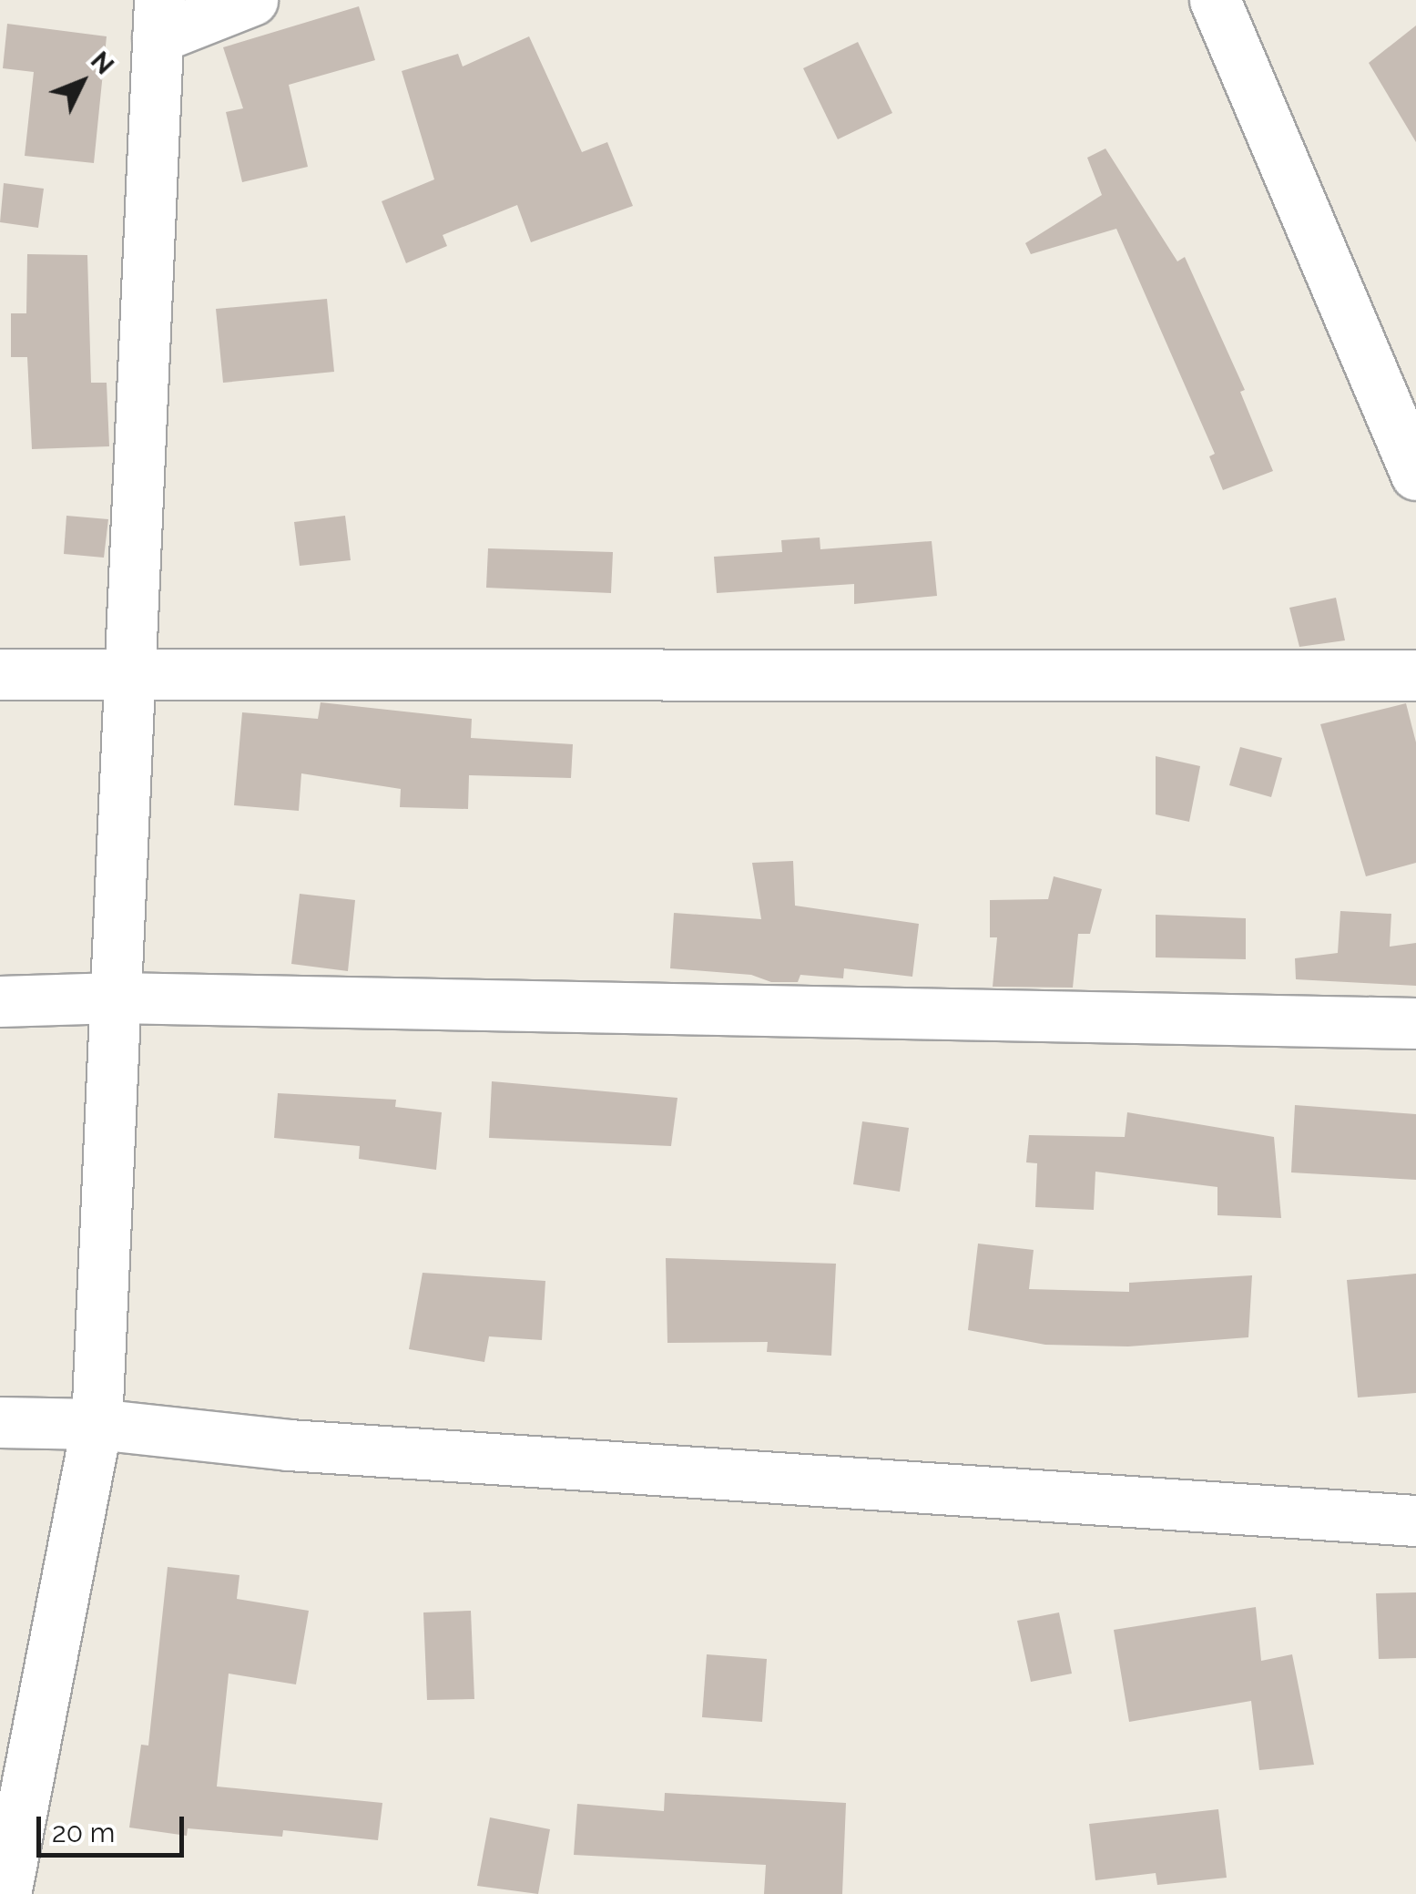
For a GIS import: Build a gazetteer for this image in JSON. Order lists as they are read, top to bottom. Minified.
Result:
{"scale_bar":"20 m","north":"top right"}
